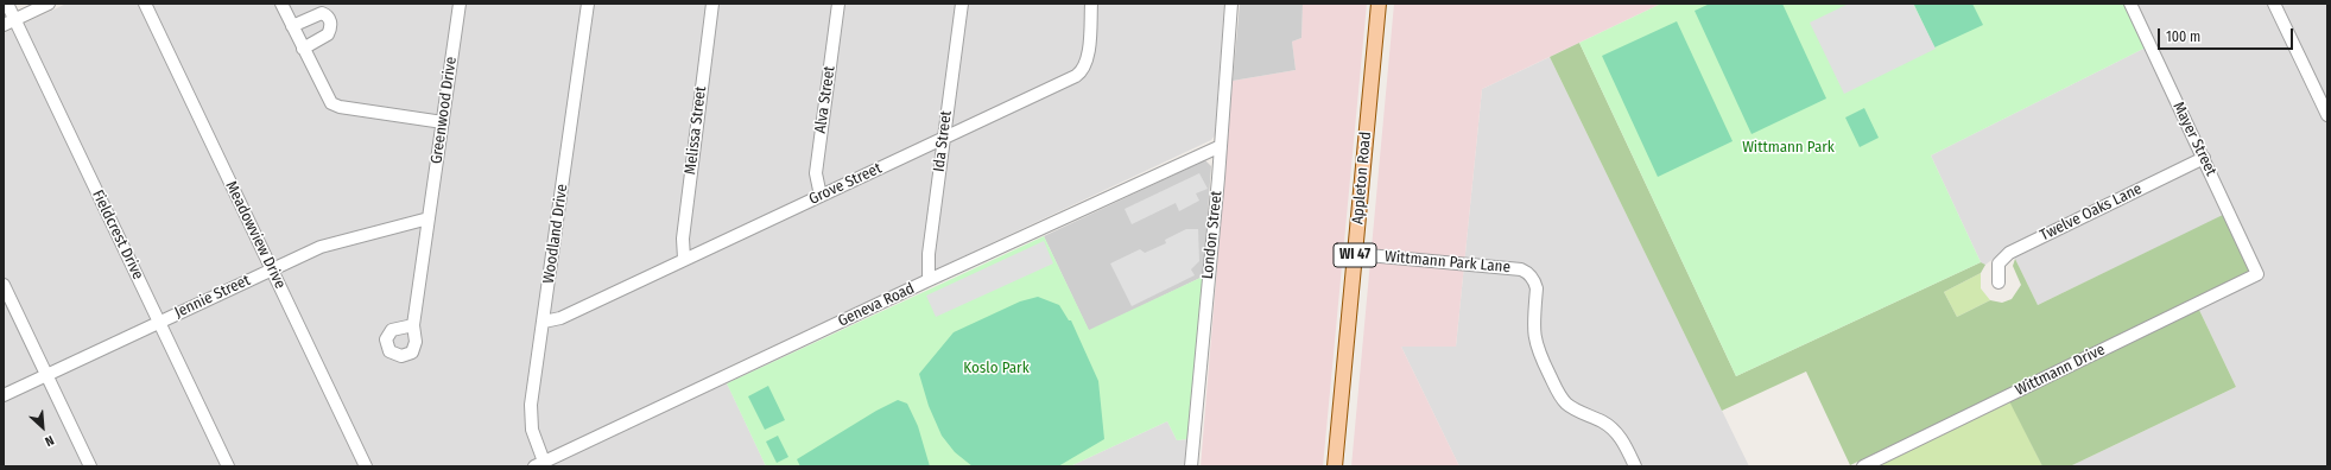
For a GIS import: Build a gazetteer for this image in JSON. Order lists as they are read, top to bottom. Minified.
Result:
{"streets":{"main road":["Appleton Road","WI 47"],"street":["Alva Street","Greenwood Drive","Melissa Street","Mayer Street","Ida Street","Grove Street","Twelve Oaks Lane","Woodland Drive","Fieldcrest Drive","Meadowview Drive","London Street","Wittmann Park Lane","Jennie Street","Geneva Road","Wittmann Drive"]},"crossings":[["Alva Street","Grove Street"],["Greenwood Drive","Jennie Street"],["Melissa Street","Grove Street"],["Mayer Street","Twelve Oaks Lane"],["Mayer Street","Wittmann Drive"],["Ida Street","Grove Street"],["Ida Street","Geneva Road"],["Appleton Road","Wittmann Park Lane"],["Grove Street","Woodland Drive"],["Woodland Drive","Geneva Road"],["Fieldcrest Drive","Jennie Street"],["Meadowview Drive","Jennie Street"],["London Street","Geneva Road"]],"parks":["Wittmann Park","Koslo Park"],"scale_bar":"100 m","north":"bottom right"}
